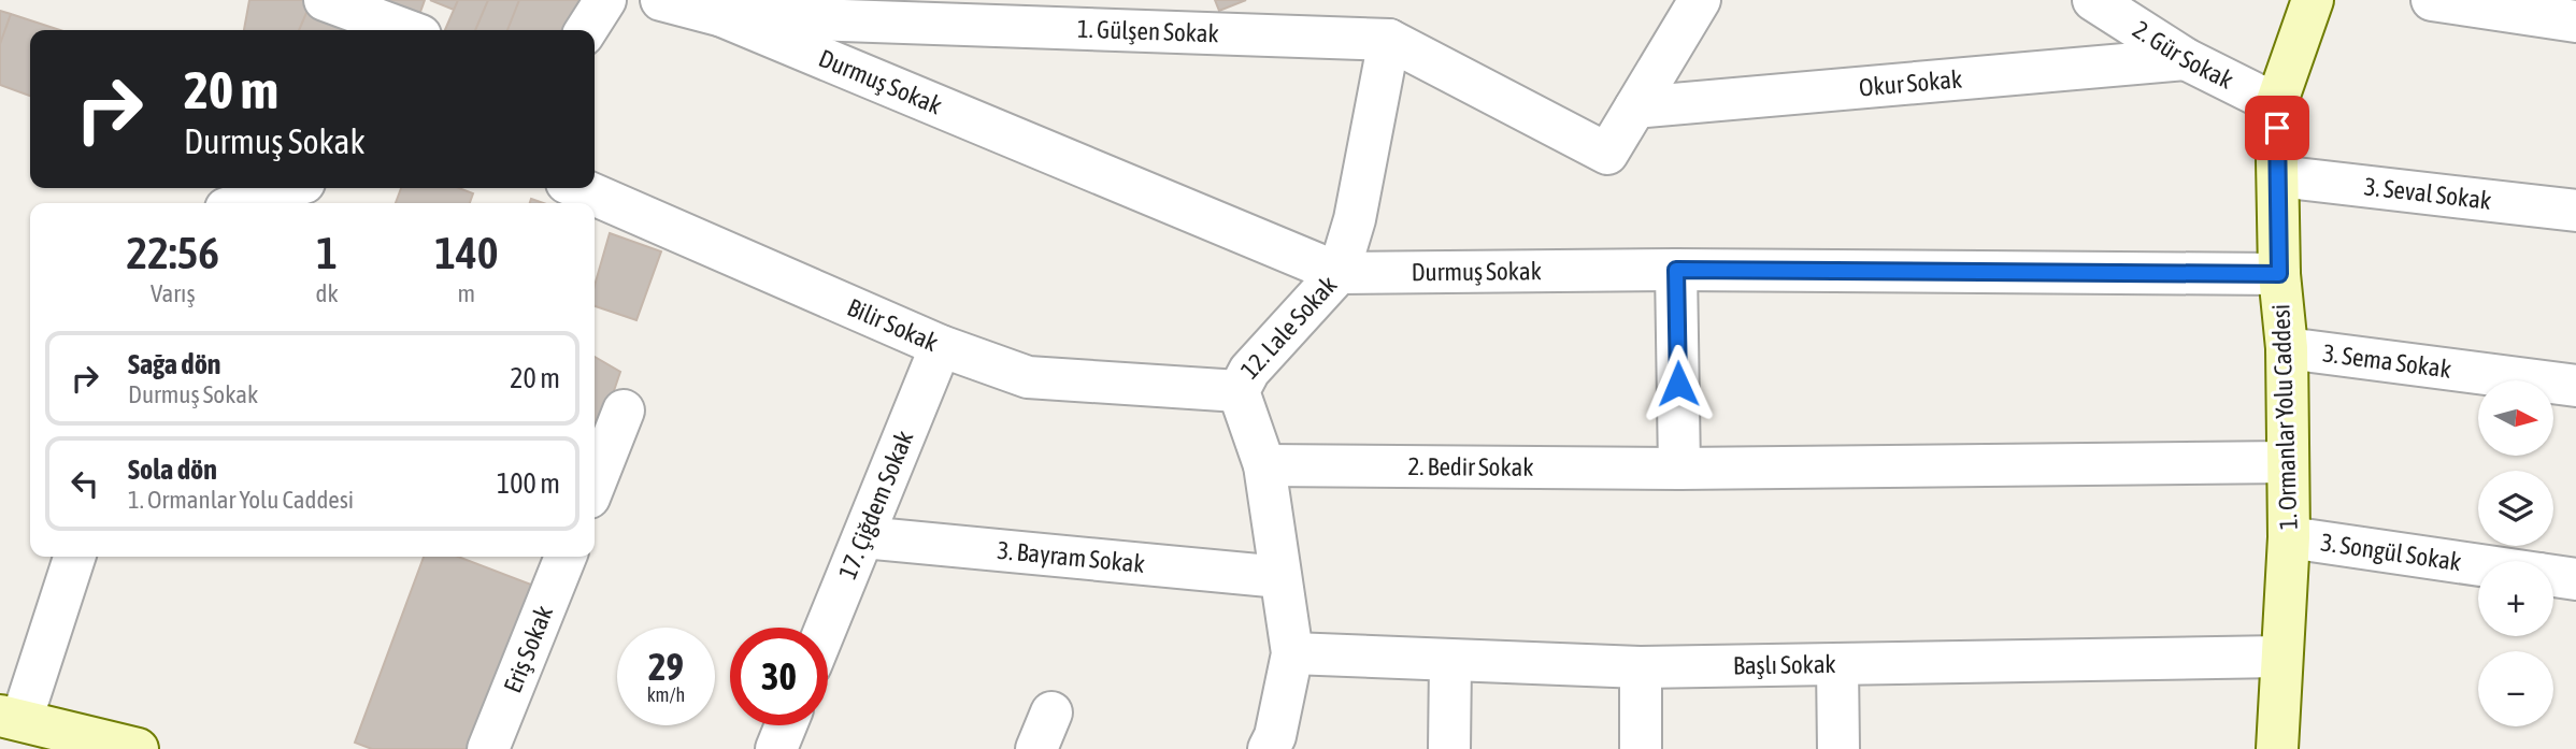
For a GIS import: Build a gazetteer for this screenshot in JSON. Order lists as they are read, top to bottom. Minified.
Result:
{"streets":{"main road":["1. Ormanlar Yolu Caddesi"],"street":["1. Gülşen Sokak","2. Gür Sokak","Durmuş Sokak","Okur Sokak","3. Seval Sokak","Bilir Sokak","12. Lale Sokak","3. Sema Sokak","2. Bedir Sokak","17. Çiğdem Sokak","3. Songül Sokak","3. Bayram Sokak","Eriş Sokak","Başlı Sokak"]},"crossings":[["1. Gülşen Sokak","Durmuş Sokak"],["1. Gülşen Sokak","Okur Sokak"],["1. Gülşen Sokak","12. Lale Sokak"],["2. Gür Sokak","Okur Sokak"],["2. Gür Sokak","1. Ormanlar Yolu Caddesi"],["Durmuş Sokak","12. Lale Sokak"],["Durmuş Sokak","1. Ormanlar Yolu Caddesi"],["3. Seval Sokak","1. Ormanlar Yolu Caddesi"],["Bilir Sokak","12. Lale Sokak"],["Bilir Sokak","17. Çiğdem Sokak"],["12. Lale Sokak","2. Bedir Sokak"],["12. Lale Sokak","3. Bayram Sokak"],["12. Lale Sokak","Başlı Sokak"],["3. Sema Sokak","1. Ormanlar Yolu Caddesi"],["1. Ormanlar Yolu Caddesi","2. Bedir Sokak"],["1. Ormanlar Yolu Caddesi","3. Songül Sokak"],["1. Ormanlar Yolu Caddesi","Başlı Sokak"],["17. Çiğdem Sokak","3. Bayram Sokak"]],"north":"right","page":{"turn":["20 m","Durmuş Sokak"],"eta":["22:56","Varış","1","dk","140","m"],"list":[{"name":"Sağa dön","note":"Durmuş Sokak","value":"20 m"},{"name":"Sola dön","note":"1. Ormanlar Yolu Caddesi","value":"100 m"}],"map_buttons":["+","−"],"speed":"29 km/h","limit":"30"}}
